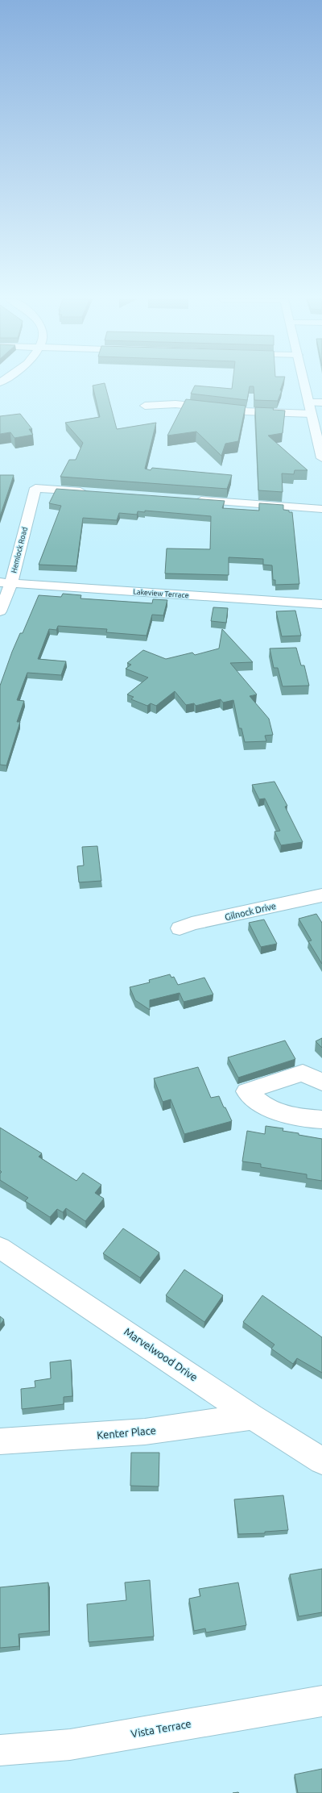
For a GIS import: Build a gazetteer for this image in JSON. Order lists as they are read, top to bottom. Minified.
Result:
{"streets":{"street":["Hemlock Road","Lakeview Terrace","Gilnock Drive","Marvelwood Drive","Kenter Place","Vista Terrace"]},"crossings":[["Hemlock Road","Lakeview Terrace"],["Marvelwood Drive","Kenter Place"]]}
